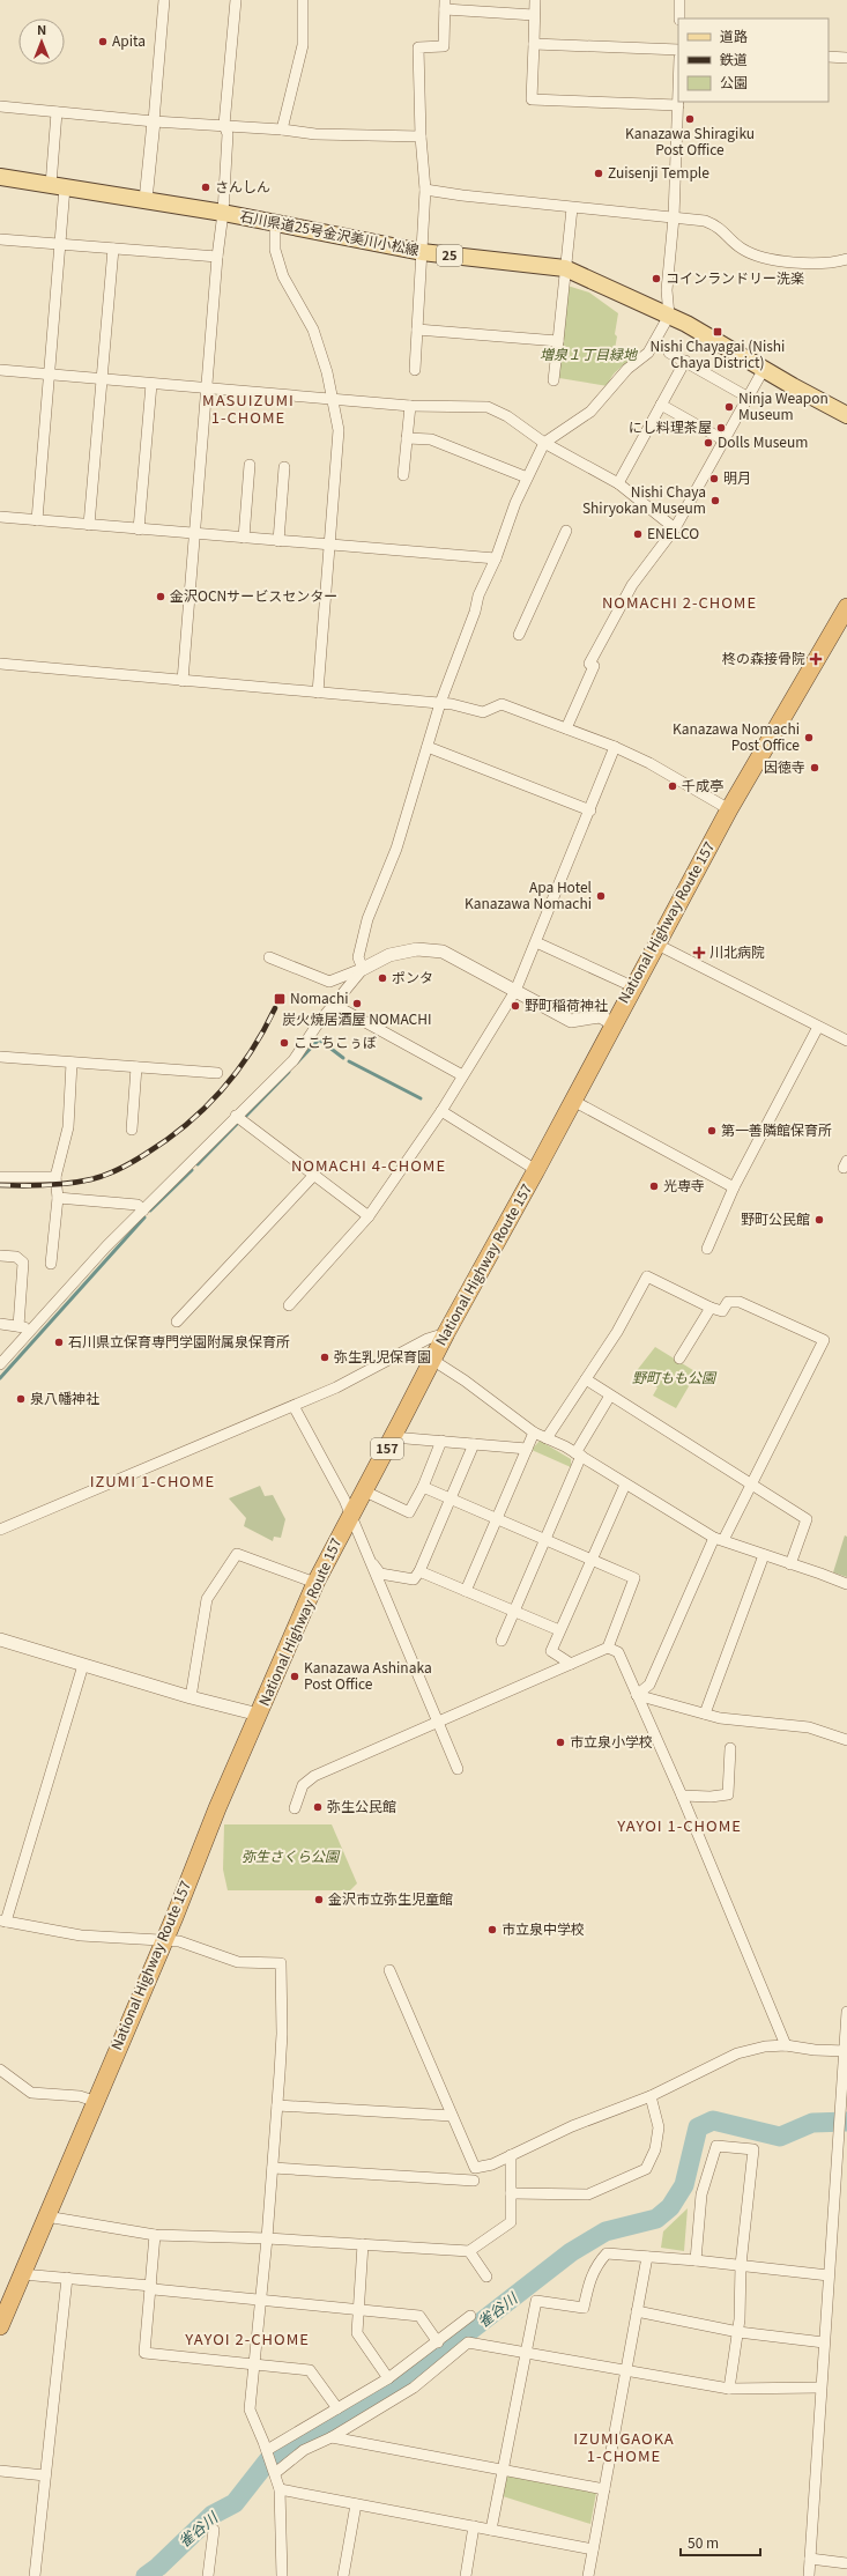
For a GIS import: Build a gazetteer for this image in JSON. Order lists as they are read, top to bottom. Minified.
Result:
{"streets":{"highway":["National Highway Route 157","157"],"main road":["石川県道25号金沢美川小松線","25"]},"districts":["MASUIZUMI 1-CHOME","NOMACHI 2-CHOME","NOMACHI 4-CHOME","IZUMI 1-CHOME","YAYOI 1-CHOME","YAYOI 2-CHOME","IZUMIGAOKA 1-CHOME"],"water":["雀谷川"],"parks":["増泉１丁目緑地","野町もも公園","弥生さくら公園"],"places":{"other":["Apita","Kanazawa Shiragiku Post Office","Zuisenji Temple","さんしん","コインランドリー洗楽","Ninja Weapon Museum","にし料理茶屋","Dolls Museum","明月","Nishi Chaya Shiryokan Museum","ENELCO","金沢OCNサービスセンター","Kanazawa Nomachi Post Office","因徳寺","千成亭","Apa Hotel Kanazawa Nomachi","ポンタ","炭火焼居酒屋 NOMACHI","野町稲荷神社","ここちこぅぼ","第一善隣館保育所","光専寺","野町公民館","石川県立保育専門学園附属泉保育所","弥生乳児保育園","泉八幡神社","Kanazawa Ashinaka Post Office","市立泉小学校","弥生公民館","金沢市立弥生児童館","市立泉中学校"],"transit":["Nishi Chayagai (Nishi Chaya District)","Nomachi"],"health":["柊の森接骨院","川北病院"]},"legend":["道路","鉄道","公園"],"scale_bar":"50 m","north":"top"}
